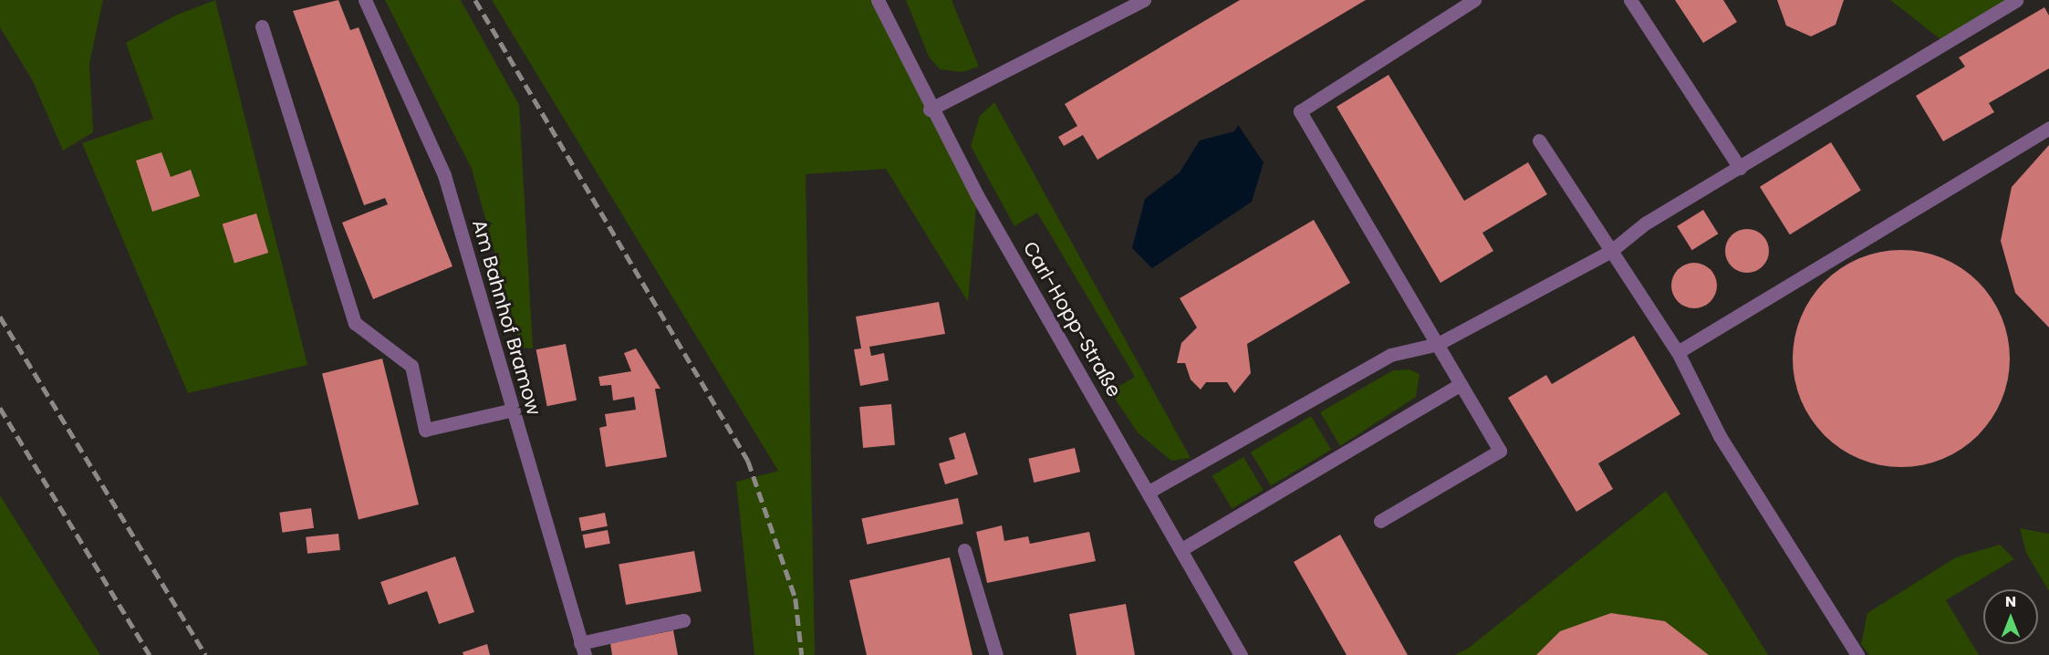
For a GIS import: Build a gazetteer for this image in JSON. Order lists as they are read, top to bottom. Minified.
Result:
{"streets":{"street":["Am Bahnhof Bramow","Carl-Hopp-Straße"]},"north":"top"}
